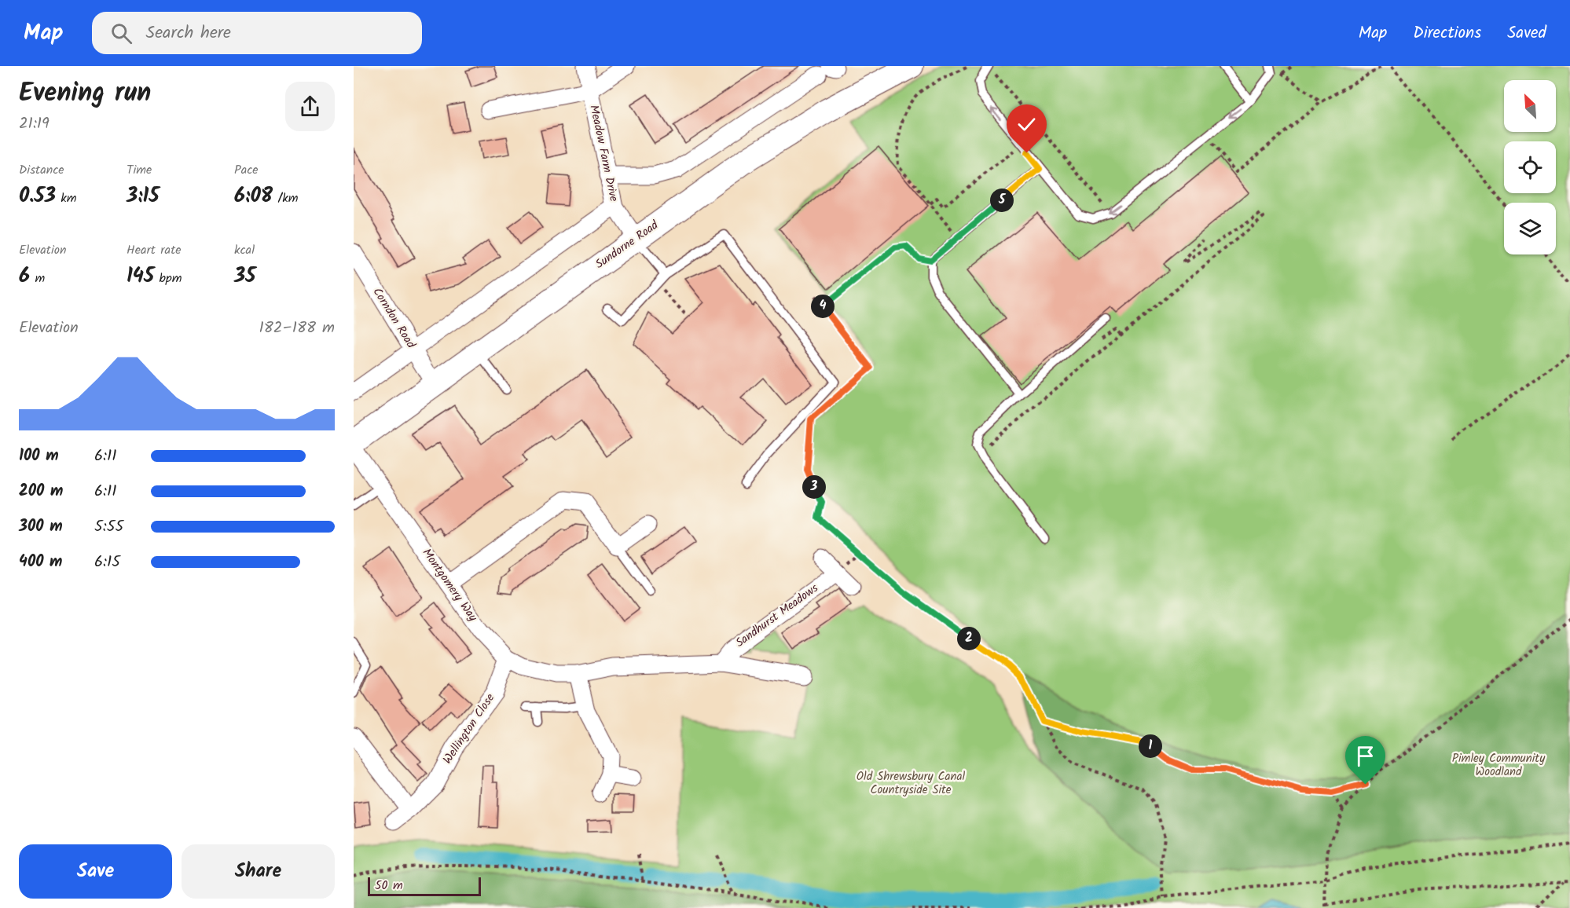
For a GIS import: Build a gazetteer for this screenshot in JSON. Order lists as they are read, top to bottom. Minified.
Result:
{"streets":{"main road":["Sundorne Road"],"street":["Meadow Farm Drive","Corndon Road","Montgomery Way","Sandhurst Meadows","Wellington Close"]},"crossings":[["Meadow Farm Drive","Sundorne Road"],["Sundorne Road","Corndon Road"],["Montgomery Way","Sandhurst Meadows"],["Montgomery Way","Wellington Close"]],"parks":["Pimley Community Woodland","Old Shrewsbury Canal Countryside Site"],"scale_bar":"50 m","north":"top left","page":{"header":"Map","search":"Search here","nav":["Map","Directions","Saved"],"heading":["Evening run","21:19"],"stats":[["Distance","0.53 km"],["Time","3:15"],["Pace","6:08 /km"],["Elevation","6 m"],["Heart rate","145 bpm"],["kcal","35"]],"pins":["5","4","3","2","1"],"chart":["Elevation","182–188 m"],"list":[{"name":"100 m","note":"6:11"},{"name":"200 m","note":"6:11"},{"name":"300 m","note":"5:55"},{"name":"400 m","note":"6:15"}],"buttons":["Save","Share"],"scale":"50 m"}}
